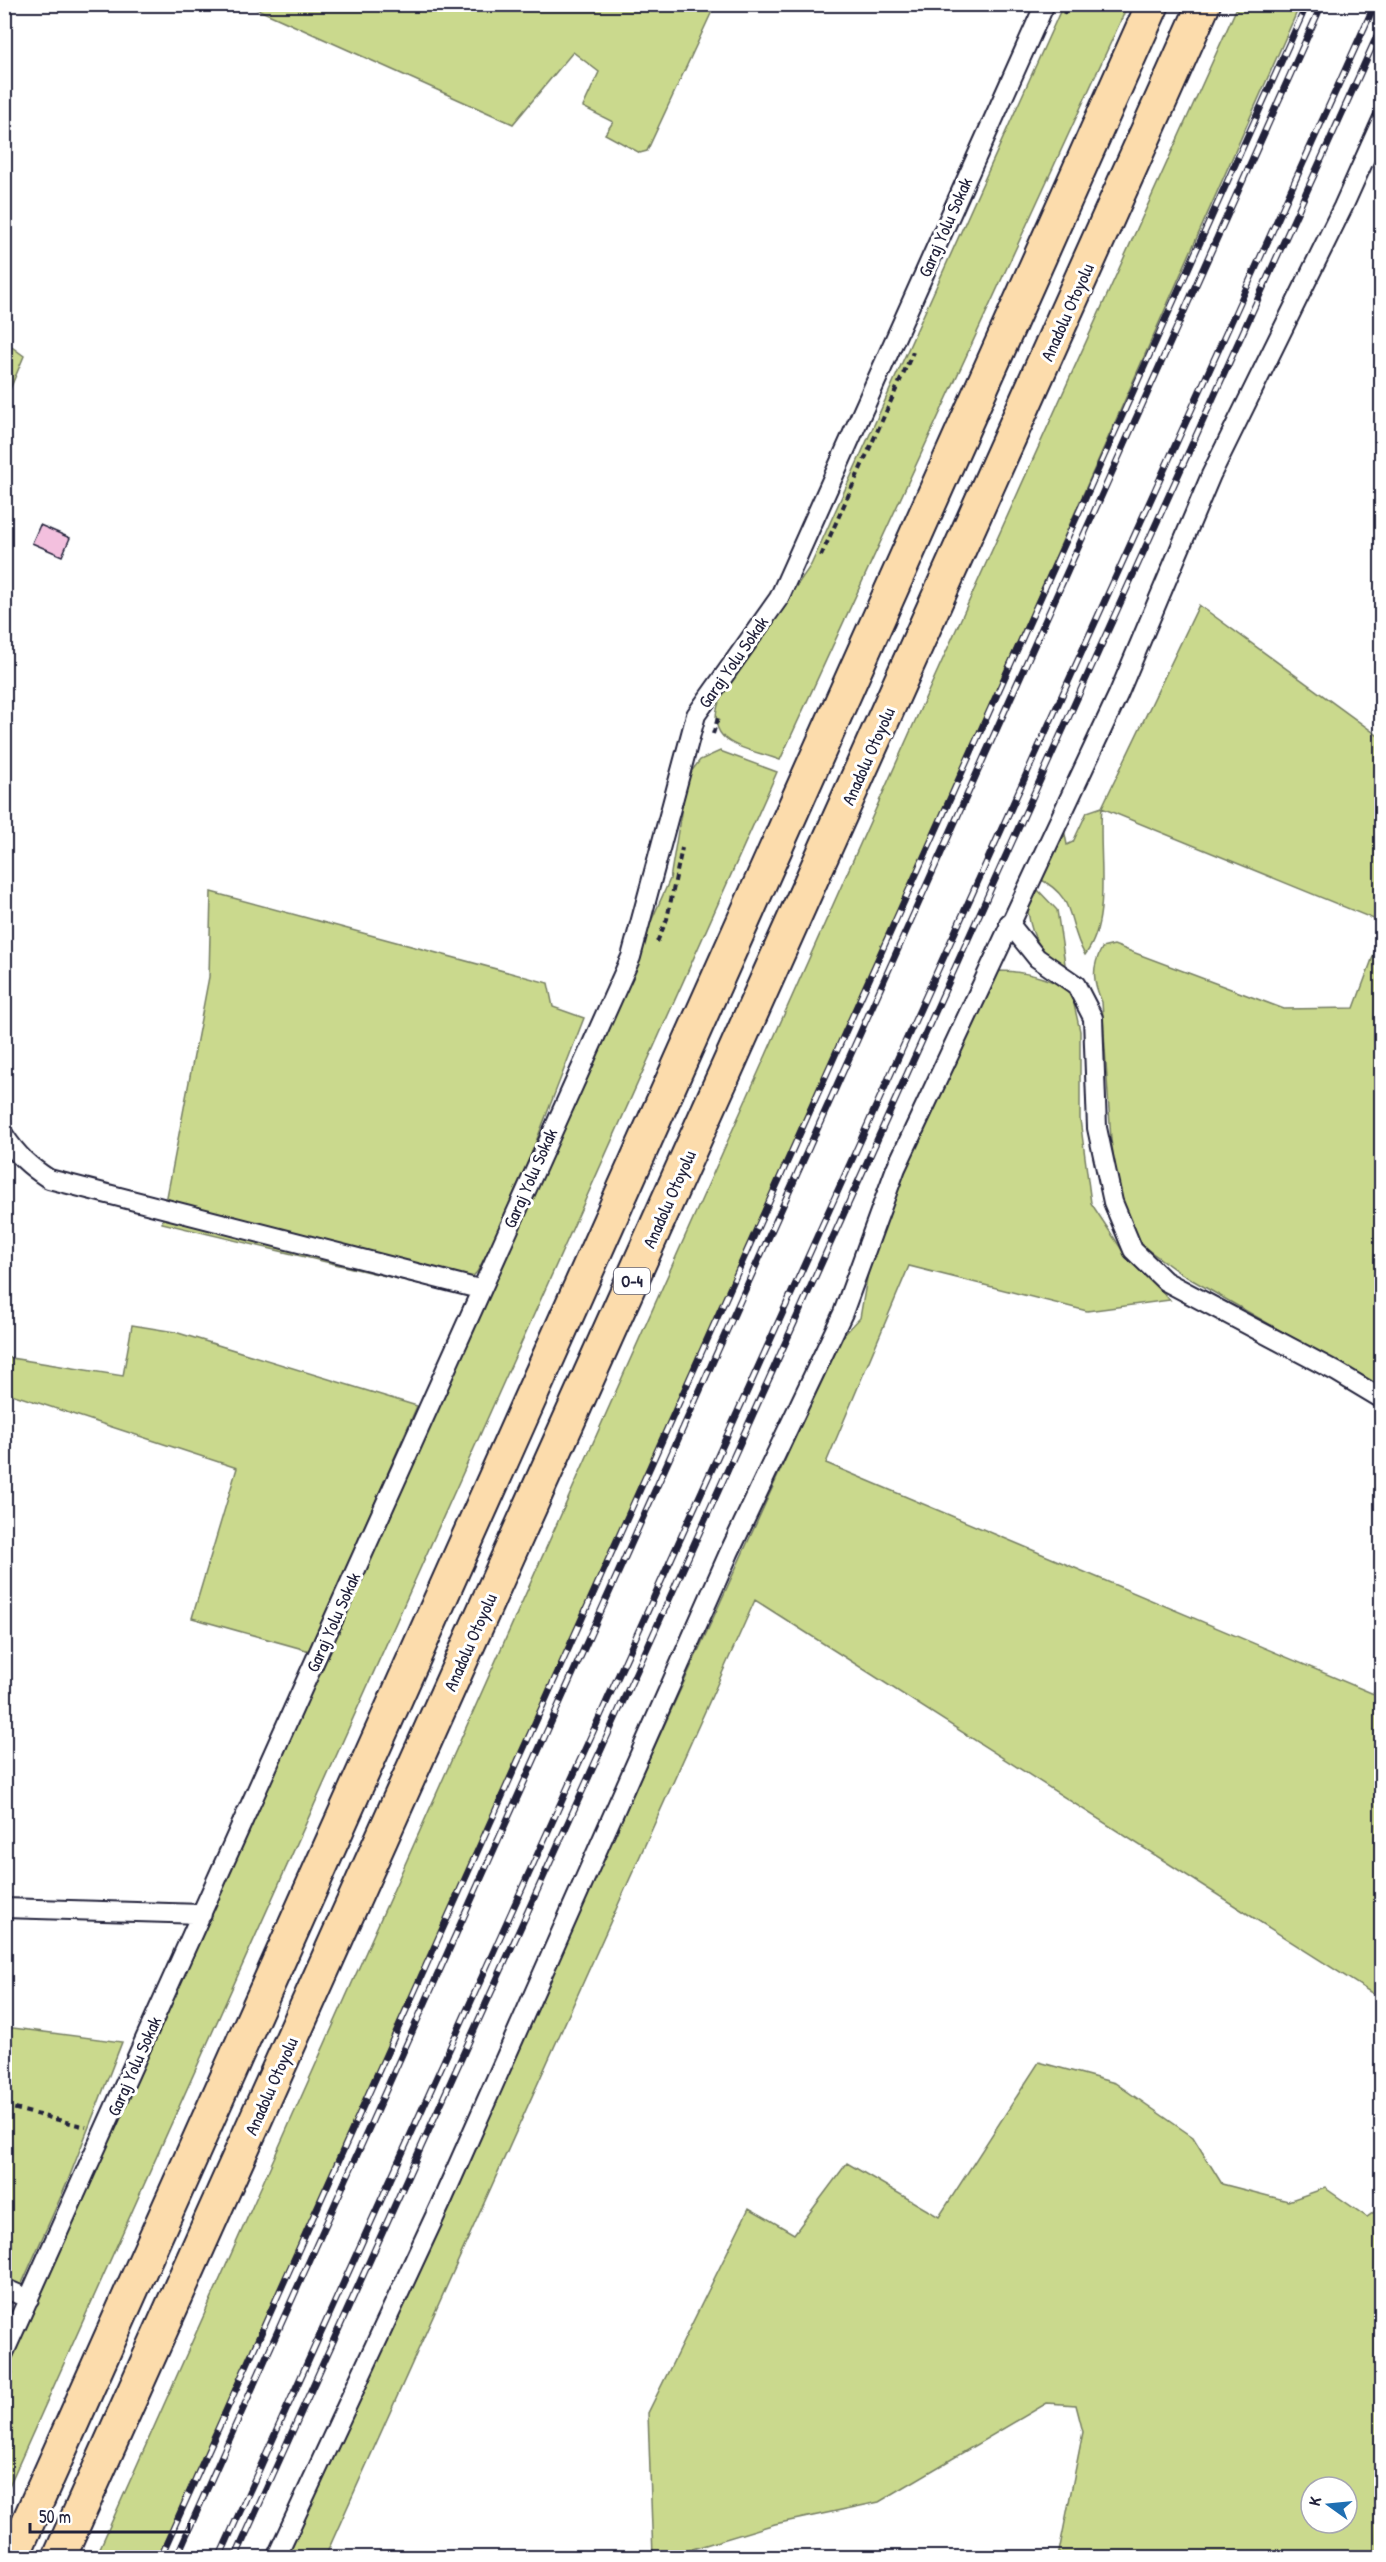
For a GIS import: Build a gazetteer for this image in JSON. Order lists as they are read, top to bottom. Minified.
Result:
{"streets":{"highway":["Anadolu Otoyolu","O-4"],"street":["Garaj Yolu Sokak"]},"scale_bar":"50 m","north":"left"}
